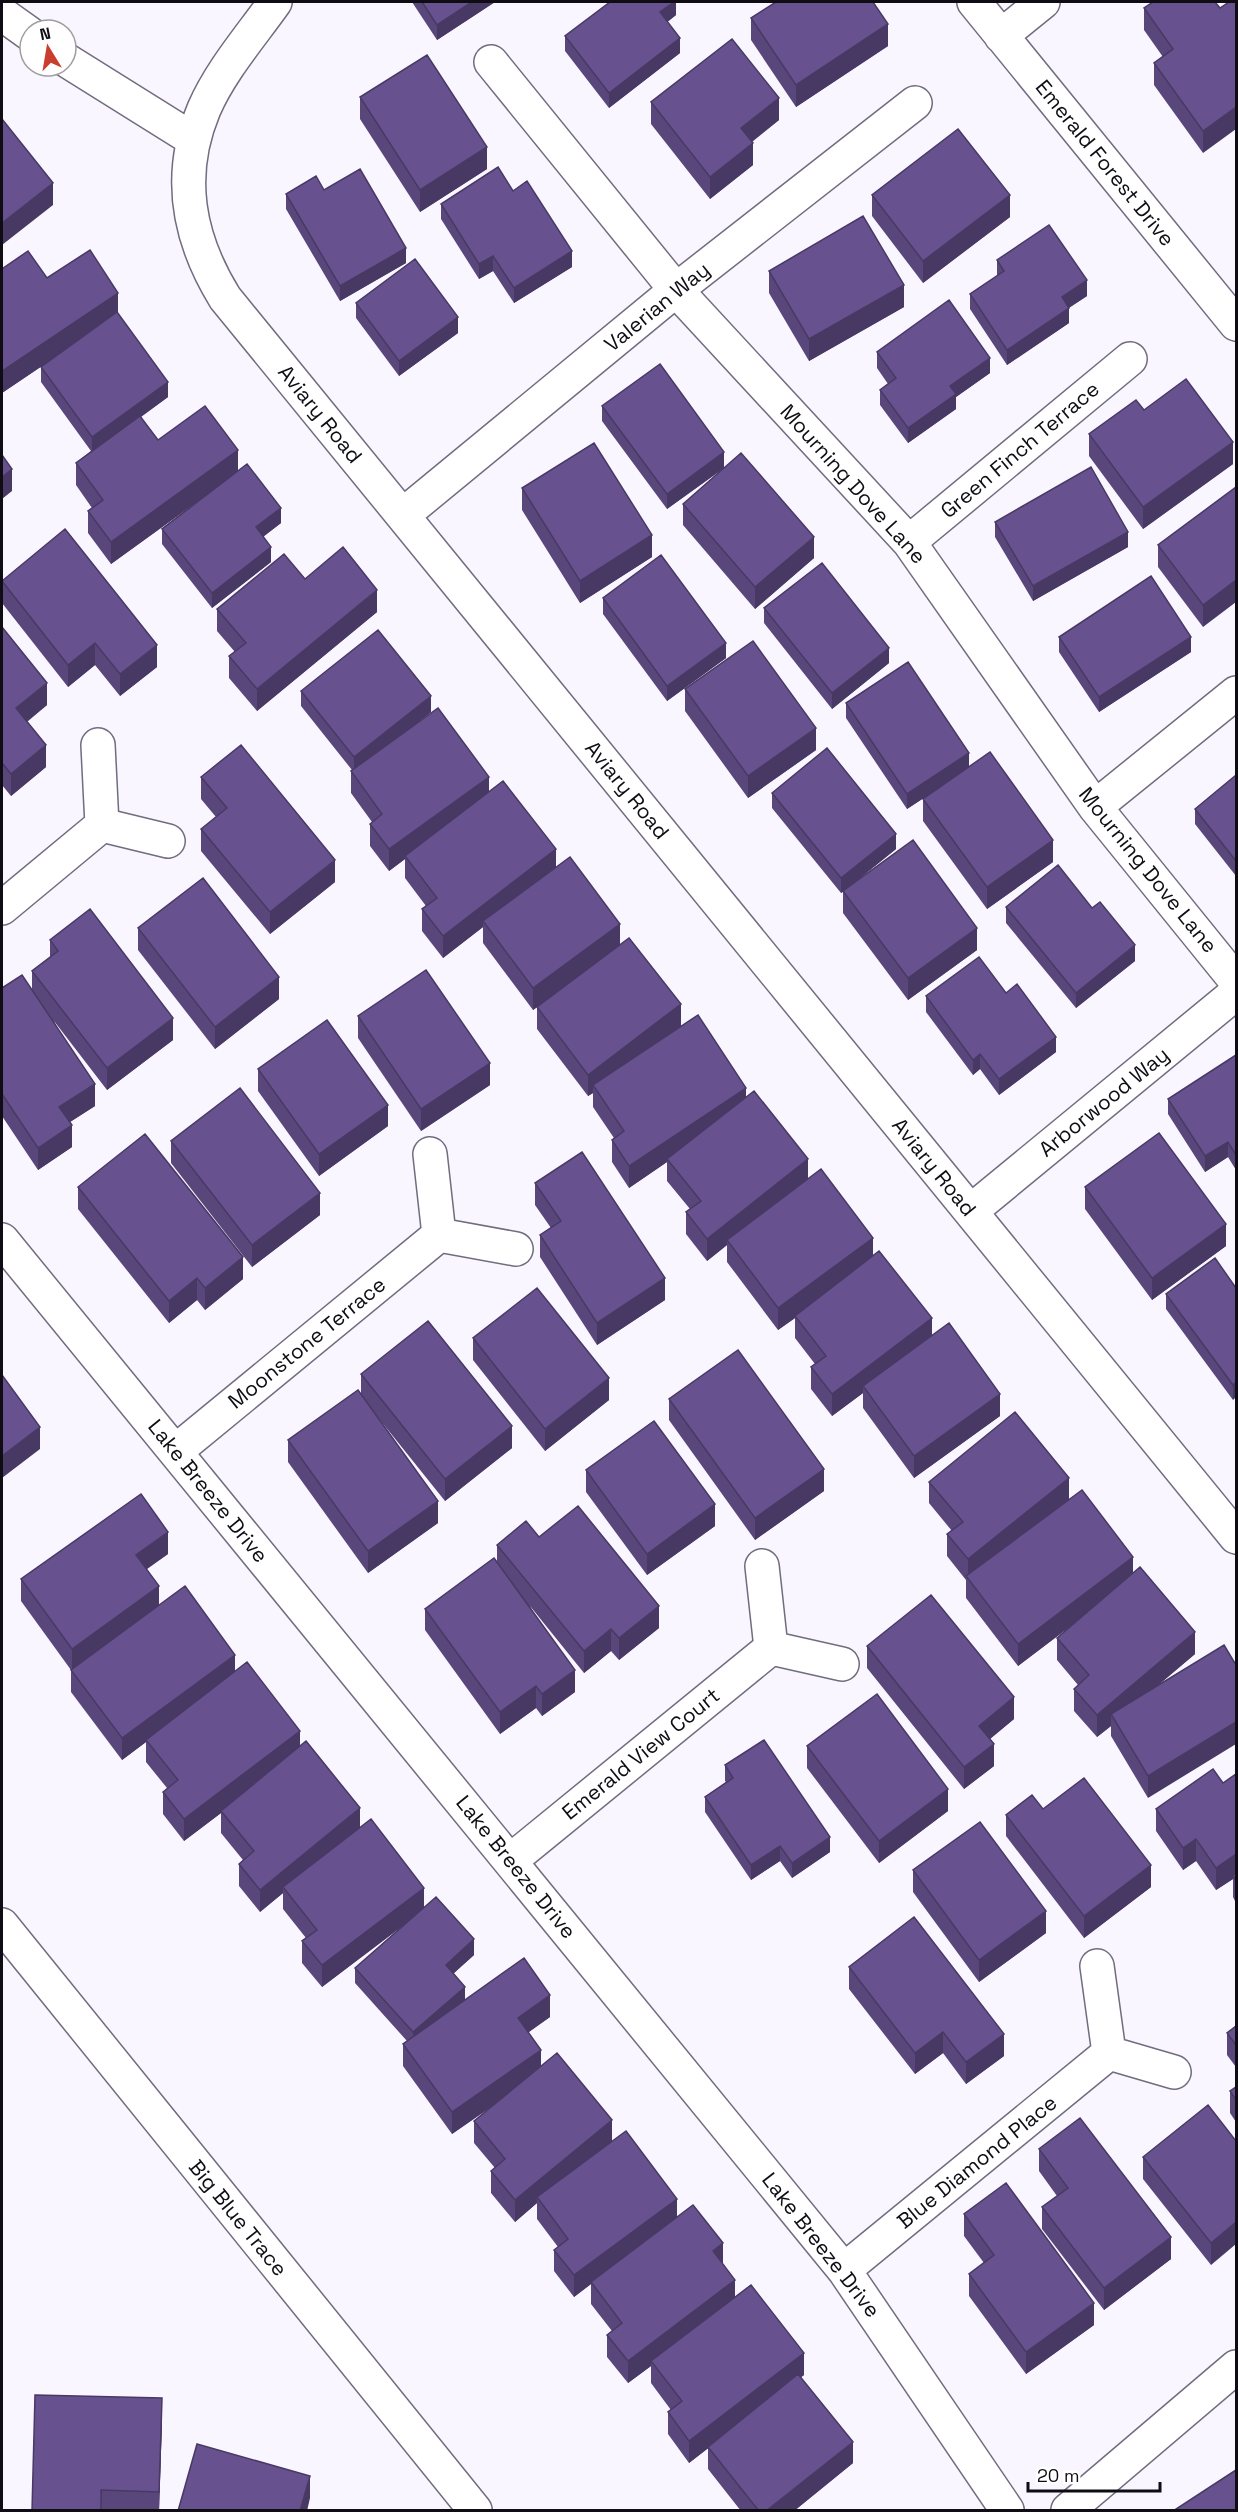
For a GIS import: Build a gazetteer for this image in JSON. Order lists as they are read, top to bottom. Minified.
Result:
{"streets":{"street":["Emerald Forest Drive","Valerian Way","Aviary Road","Green Finch Terrace","Mourning Dove Lane","Arborwood Way","Moonstone Terrace","Lake Breeze Drive","Emerald View Court","Blue Diamond Place","Big Blue Trace"]},"crossings":[["Valerian Way","Aviary Road"],["Valerian Way","Mourning Dove Lane"],["Aviary Road","Arborwood Way"],["Green Finch Terrace","Mourning Dove Lane"],["Moonstone Terrace","Lake Breeze Drive"],["Lake Breeze Drive","Emerald View Court"],["Lake Breeze Drive","Blue Diamond Place"]],"scale_bar":"20 m","north":"top"}
